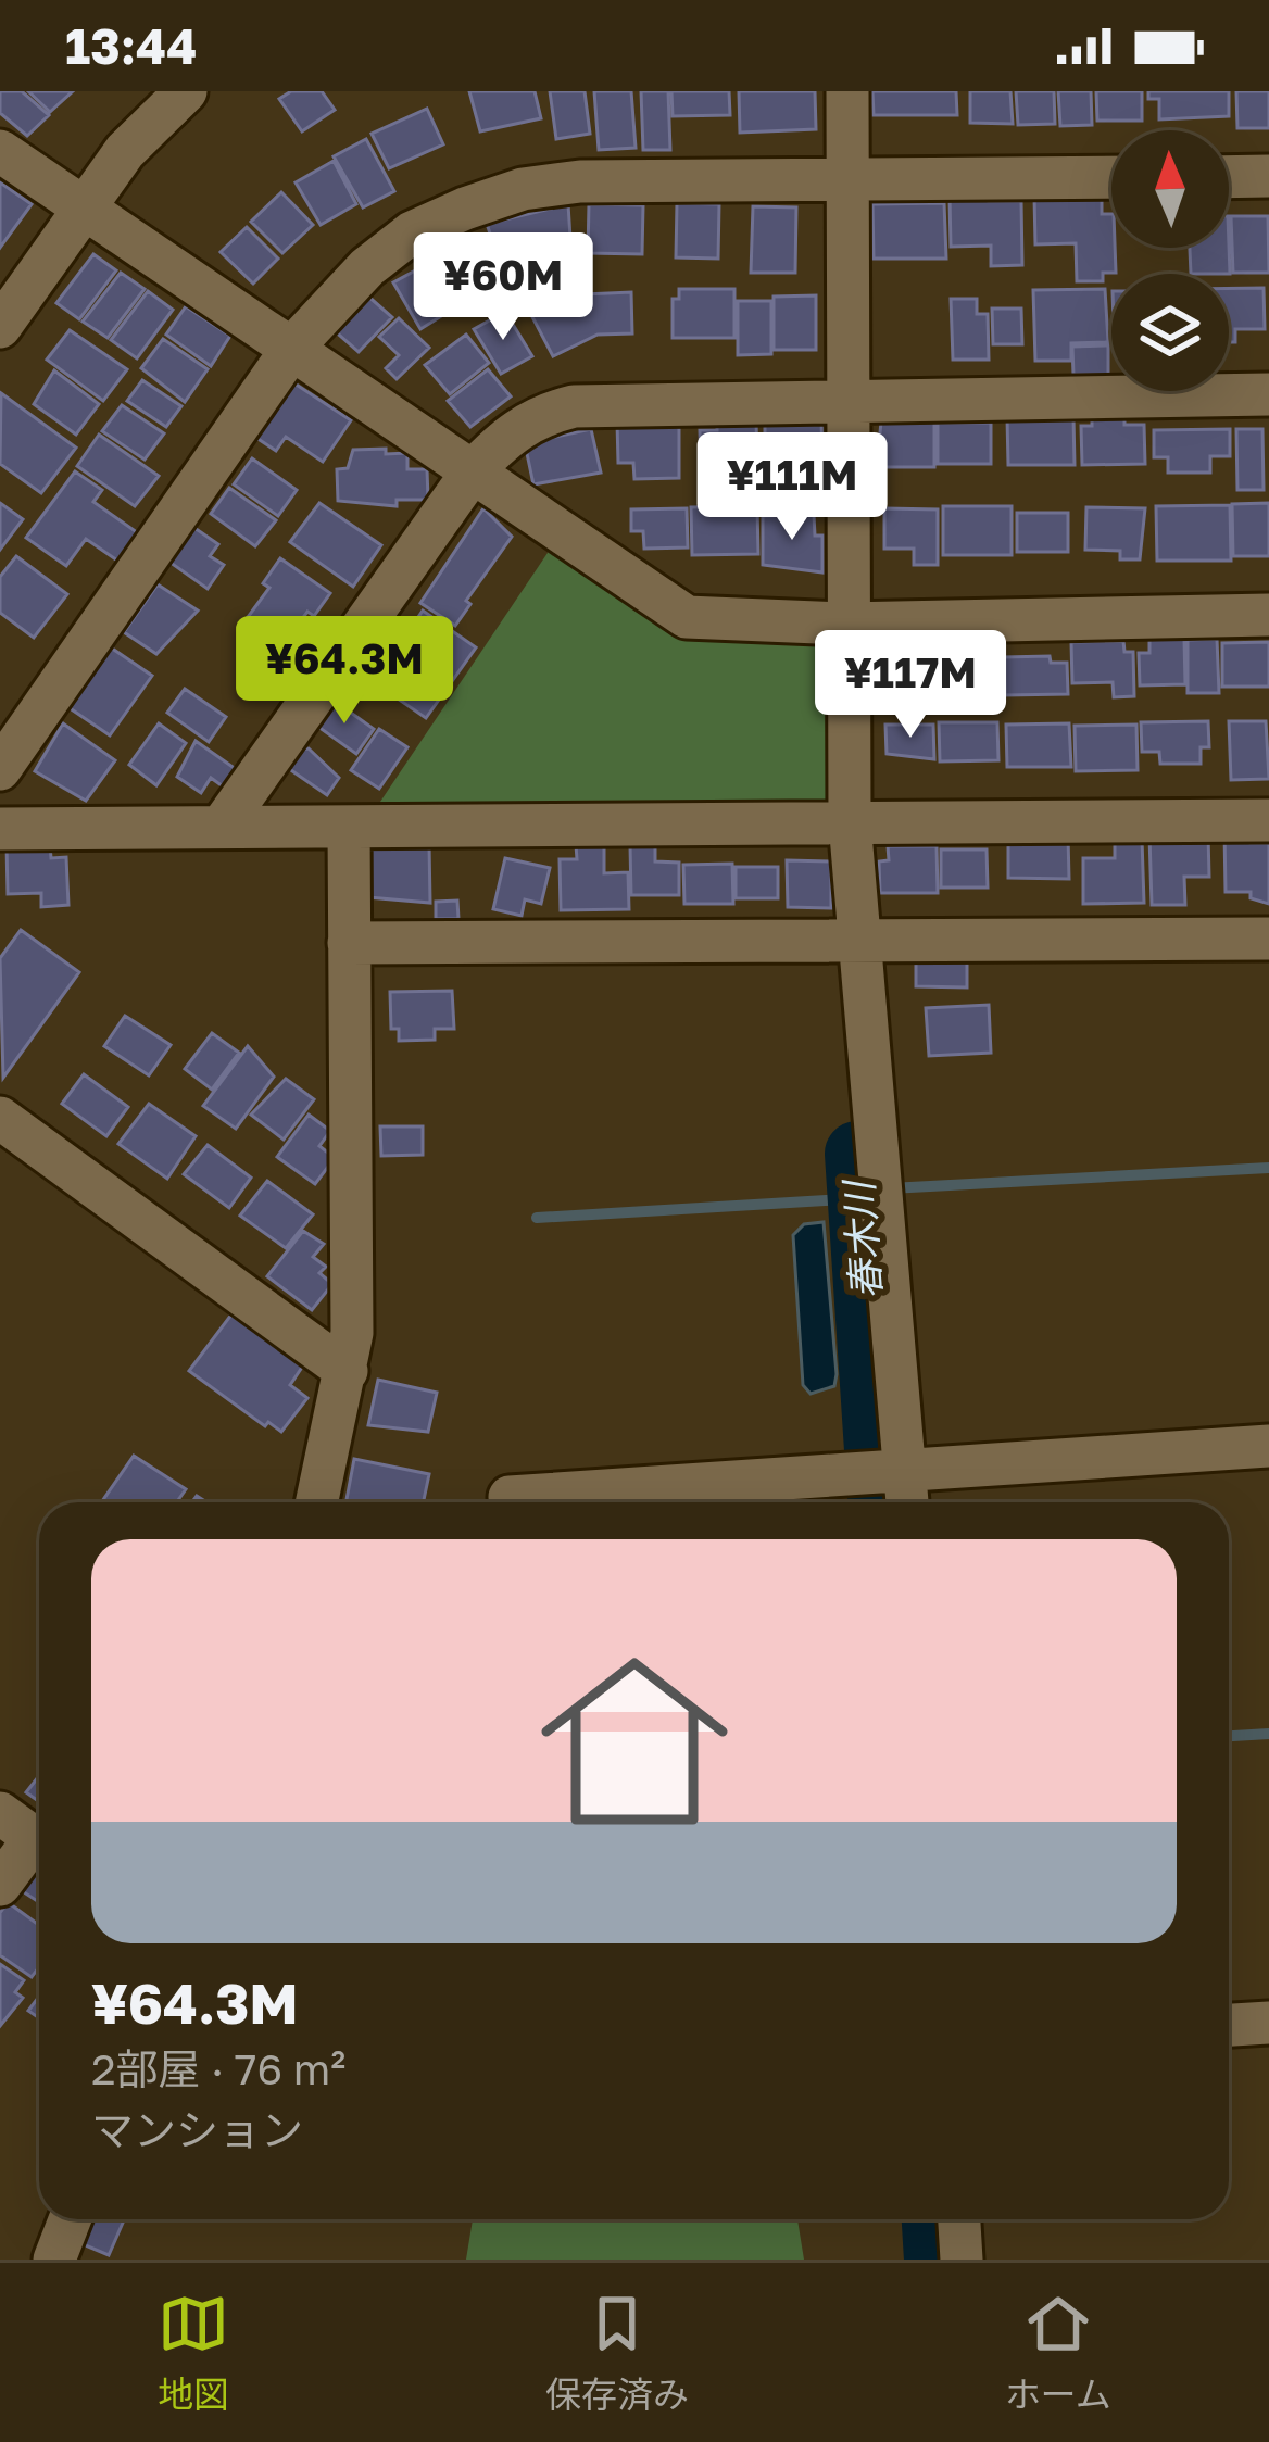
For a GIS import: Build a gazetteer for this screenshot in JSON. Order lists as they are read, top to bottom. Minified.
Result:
{"water":["春木川"],"north":"top","page":{"status":"13:44","price":["¥60M","¥111M","¥64.3M","¥117M"],"list":[{"name":"¥64.3M","note":"2部屋 · 76 m² · マンション"}],"tabs":["地図","保存済み","ホーム"]}}
